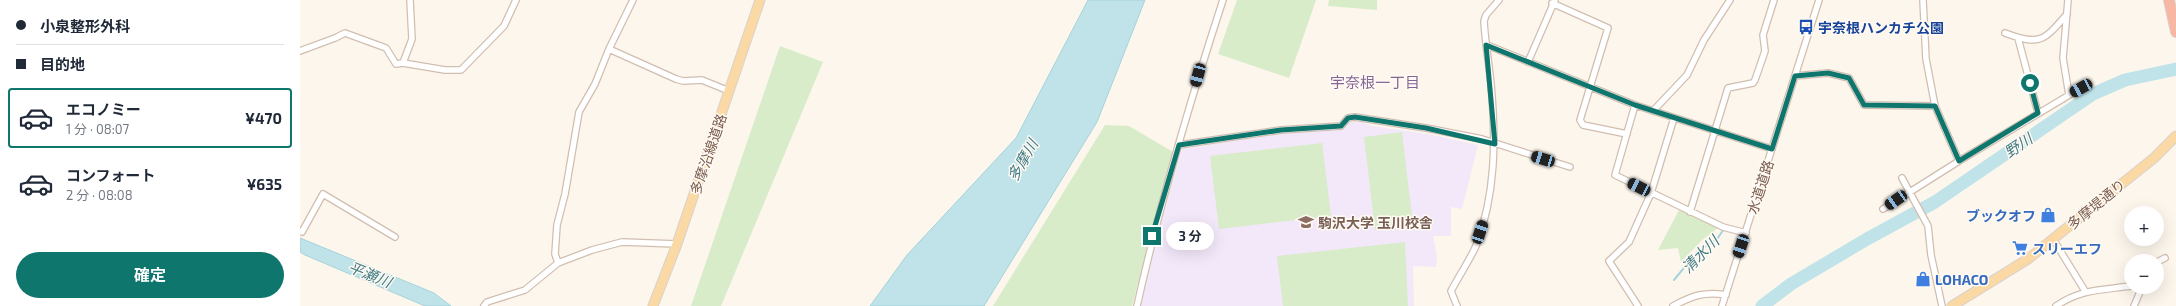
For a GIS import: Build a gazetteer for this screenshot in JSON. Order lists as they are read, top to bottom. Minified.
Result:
{"streets":{"main road":["多摩沿線道路","多摩堤通り"],"street":["水道道路"]},"districts":["宇奈根一丁目"],"water":["野川","多摩川","清水川","平瀬川"],"places":{"bus stop":["宇奈根ハンカチ公園"],"shop":["ブックオフ","LOHACO"],"school or university":["駒沢大学 玉川校舎"],"supermarket":["スリーエフ"]},"page":{"banner":["小泉整形外科","目的地"],"list":[{"name":"エコノミー","note":"1 分 · 08:07","value":"¥470"},{"name":"コンフォート","note":"2 分 · 08:08","value":"¥635"}],"map_buttons":["+","−"],"bubble":"3 分","buttons":"確定"}}
